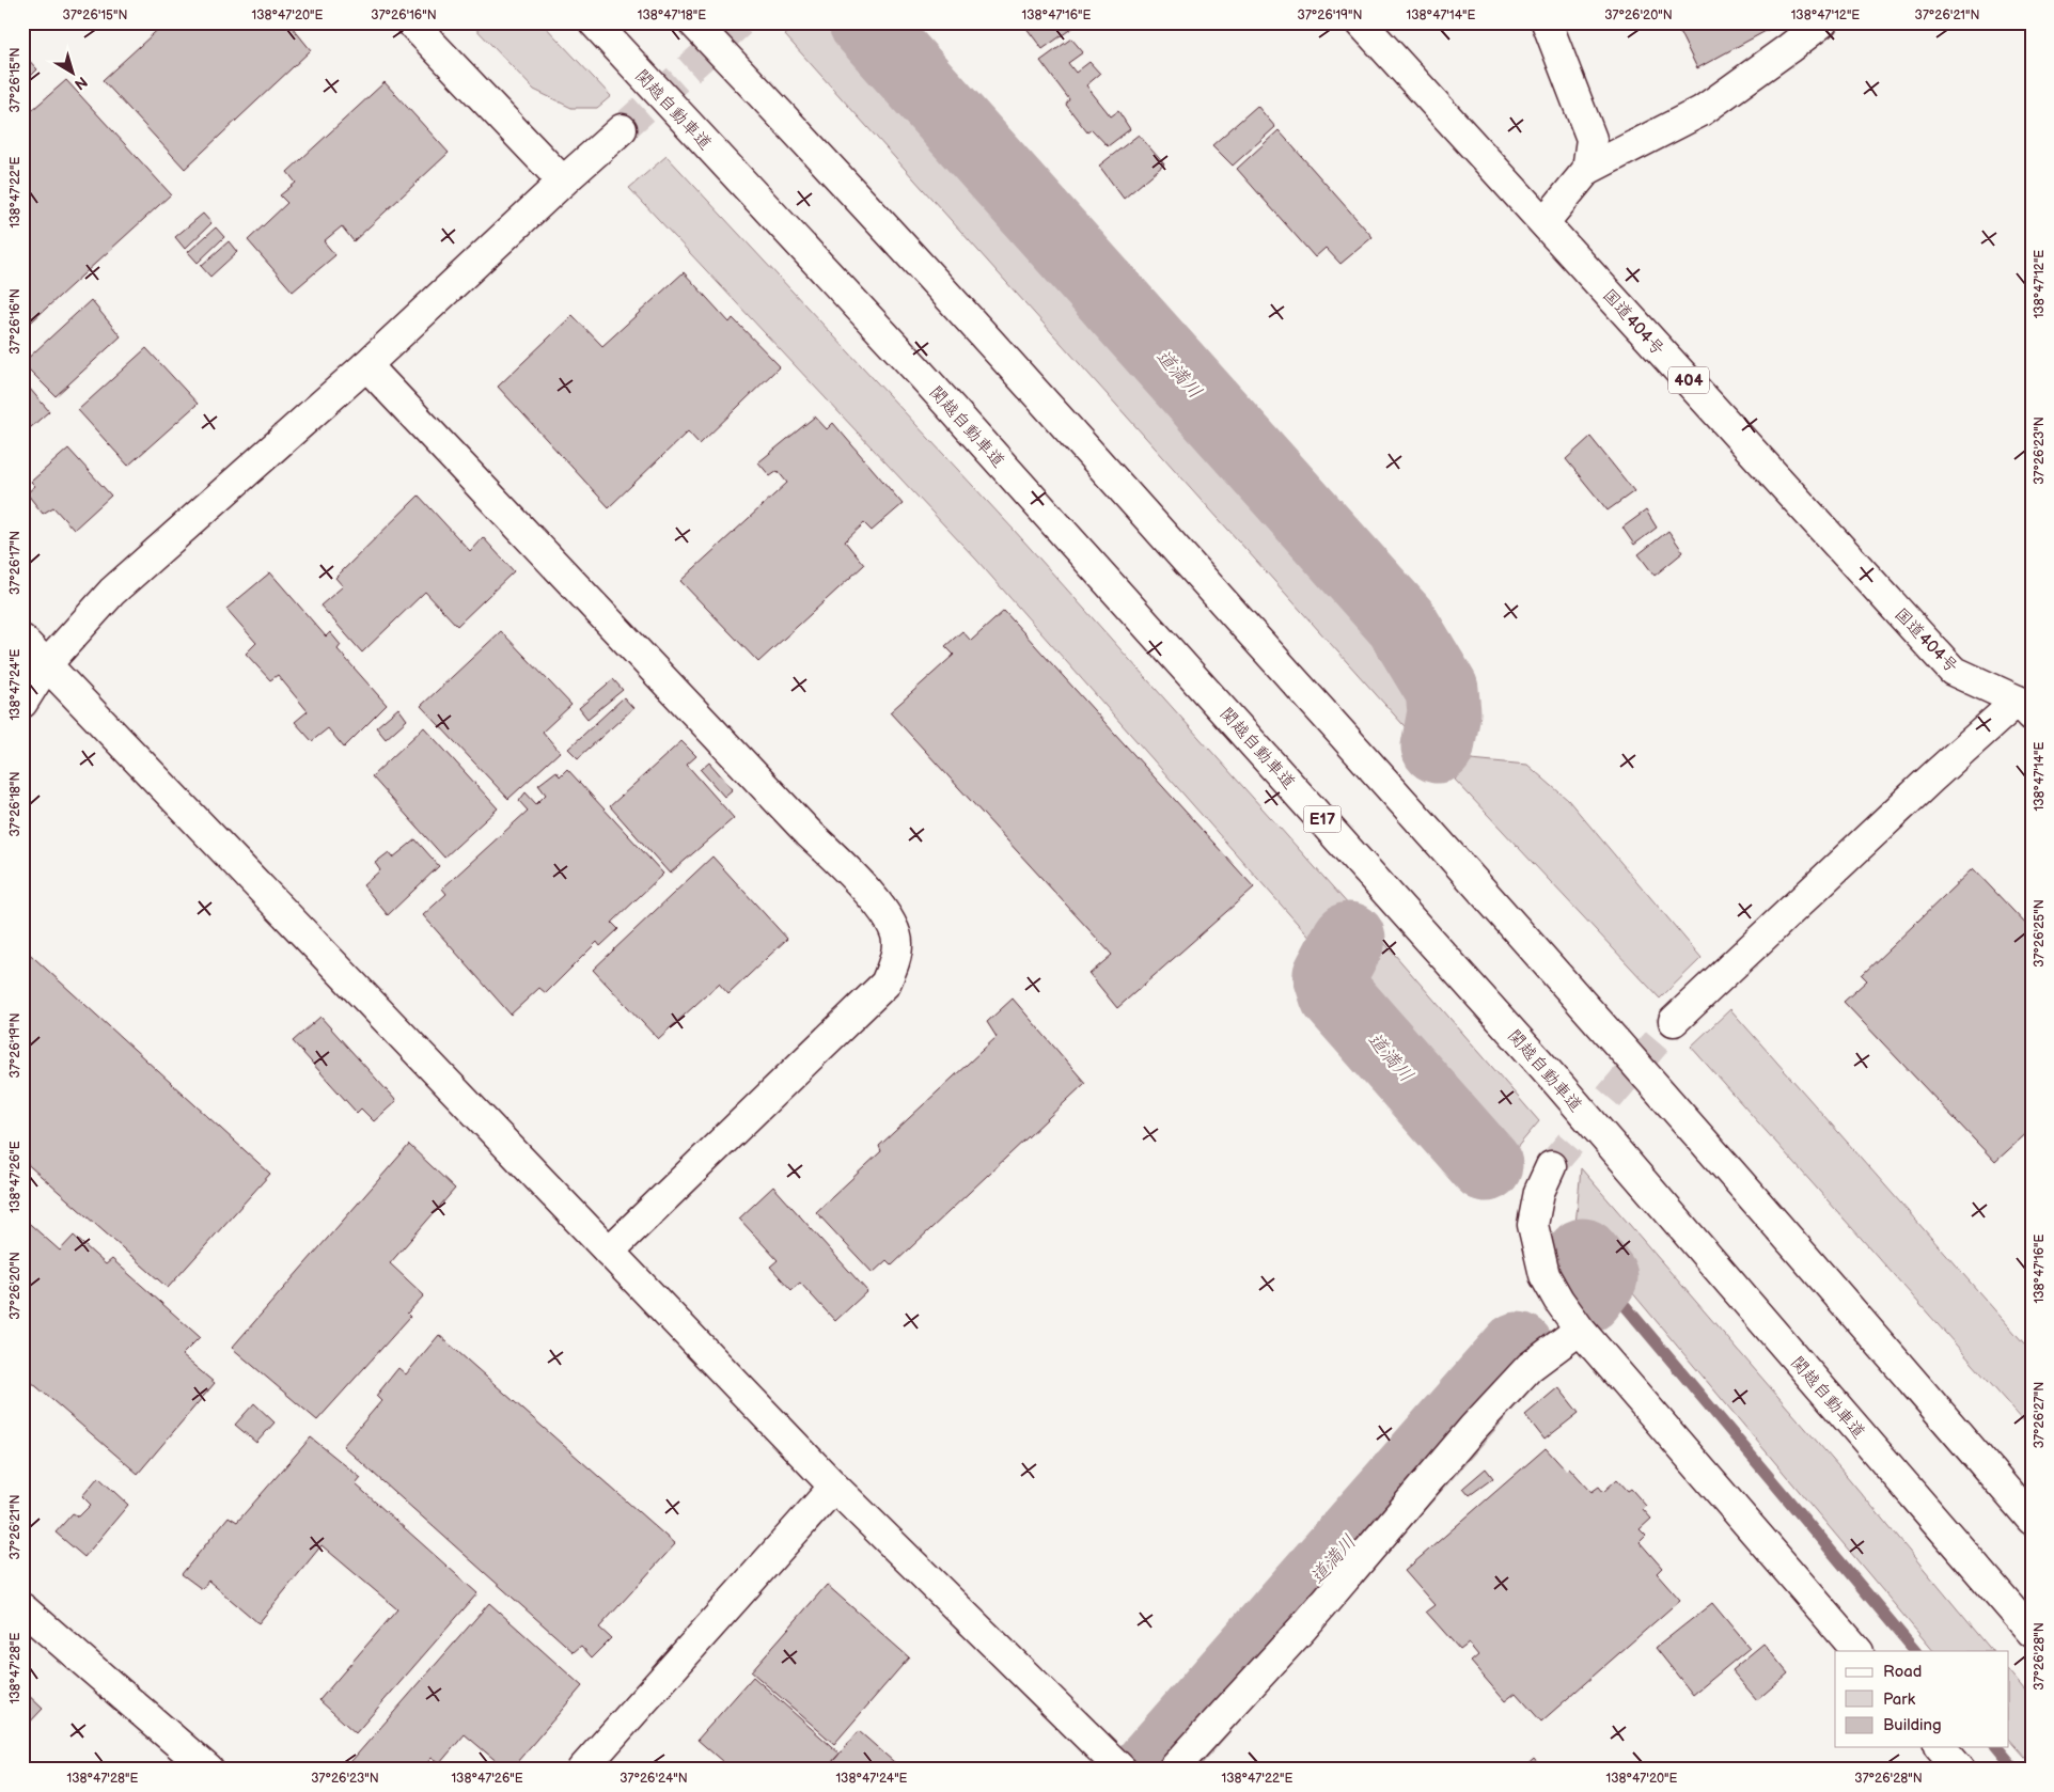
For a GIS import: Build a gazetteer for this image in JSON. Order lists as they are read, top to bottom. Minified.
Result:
{"streets":{"main road":["関越自動車道","国道404号","404","E17"]},"water":["道満川"],"legend":["Road","Park","Building"],"north":"bottom right","coordinates":["37°26'15\"N","138°47'20\"E","37°26'16\"N","138°47'18\"E","138°47'16\"E","37°26'19\"N","138°47'14\"E","37°26'20\"N","138°47'12\"E","37°26'21\"N","138°47'22\"E","37°26'23\"N","37°26'17\"N","138°47'24\"E","37°26'18\"N","37°26'25\"N","138°47'26\"E","37°26'27\"N","37°26'28\"N","138°47'28\"E","37°26'24\"N"]}
